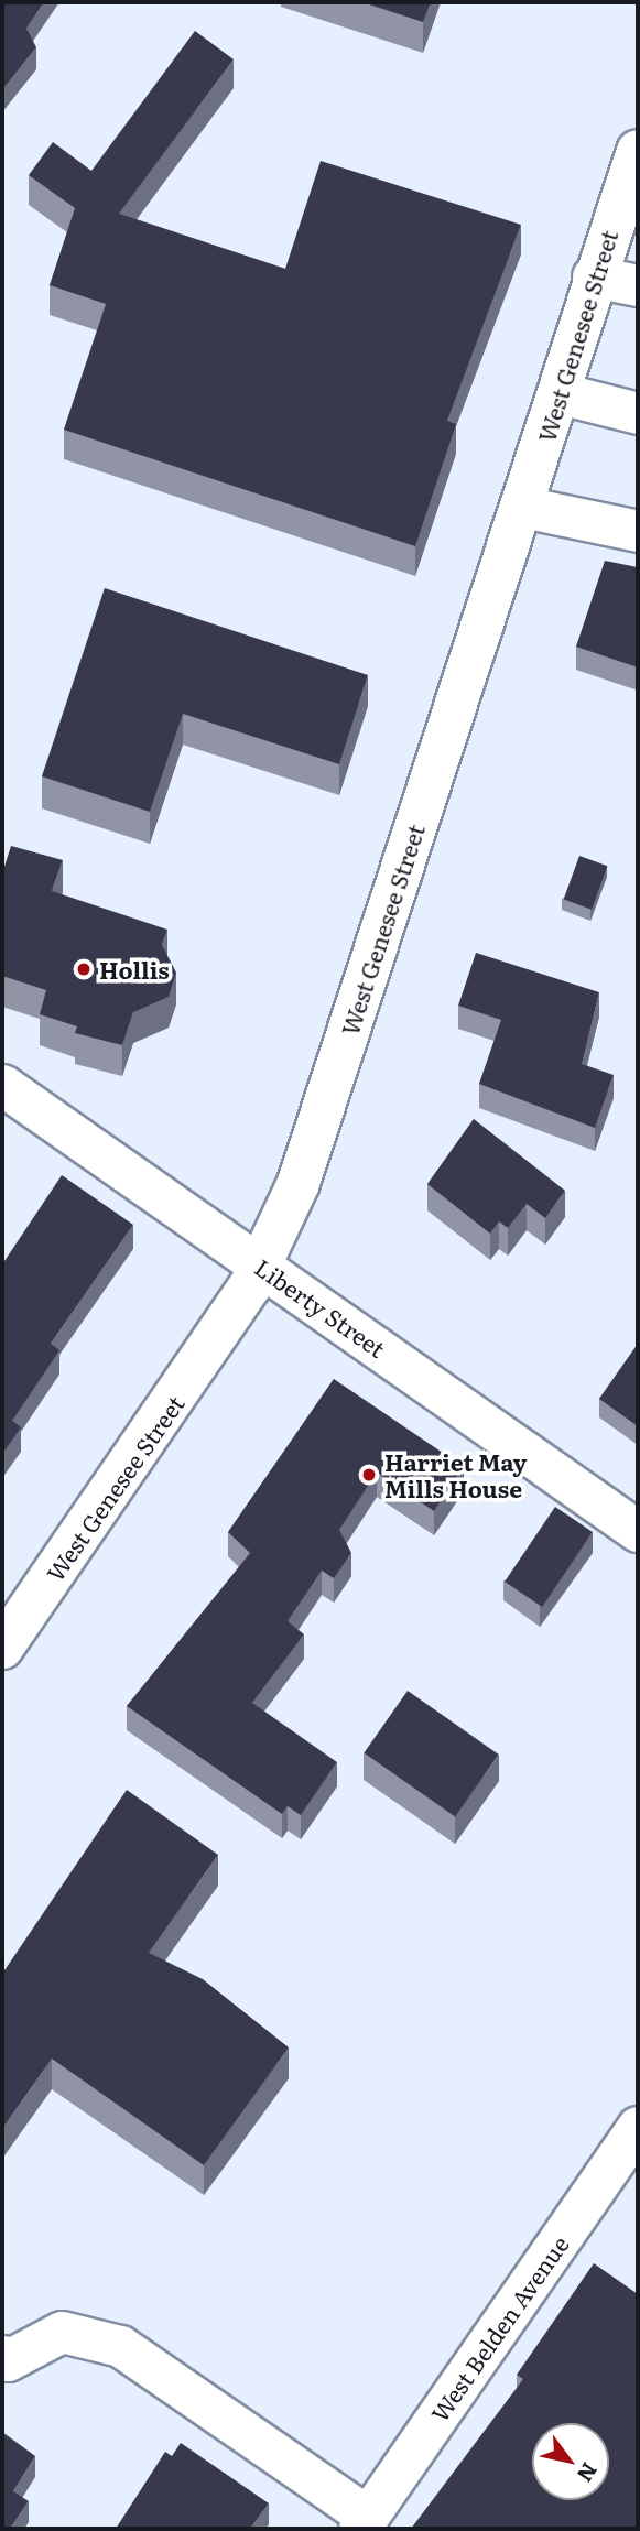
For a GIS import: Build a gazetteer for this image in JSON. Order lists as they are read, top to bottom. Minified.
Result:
{"streets":{"main road":["West Genesee Street"],"street":["Liberty Street","West Belden Avenue"]},"crossings":[["West Genesee Street","Liberty Street"]],"places":["Hollis","Harriet May Mills House"],"north":"bottom right"}
